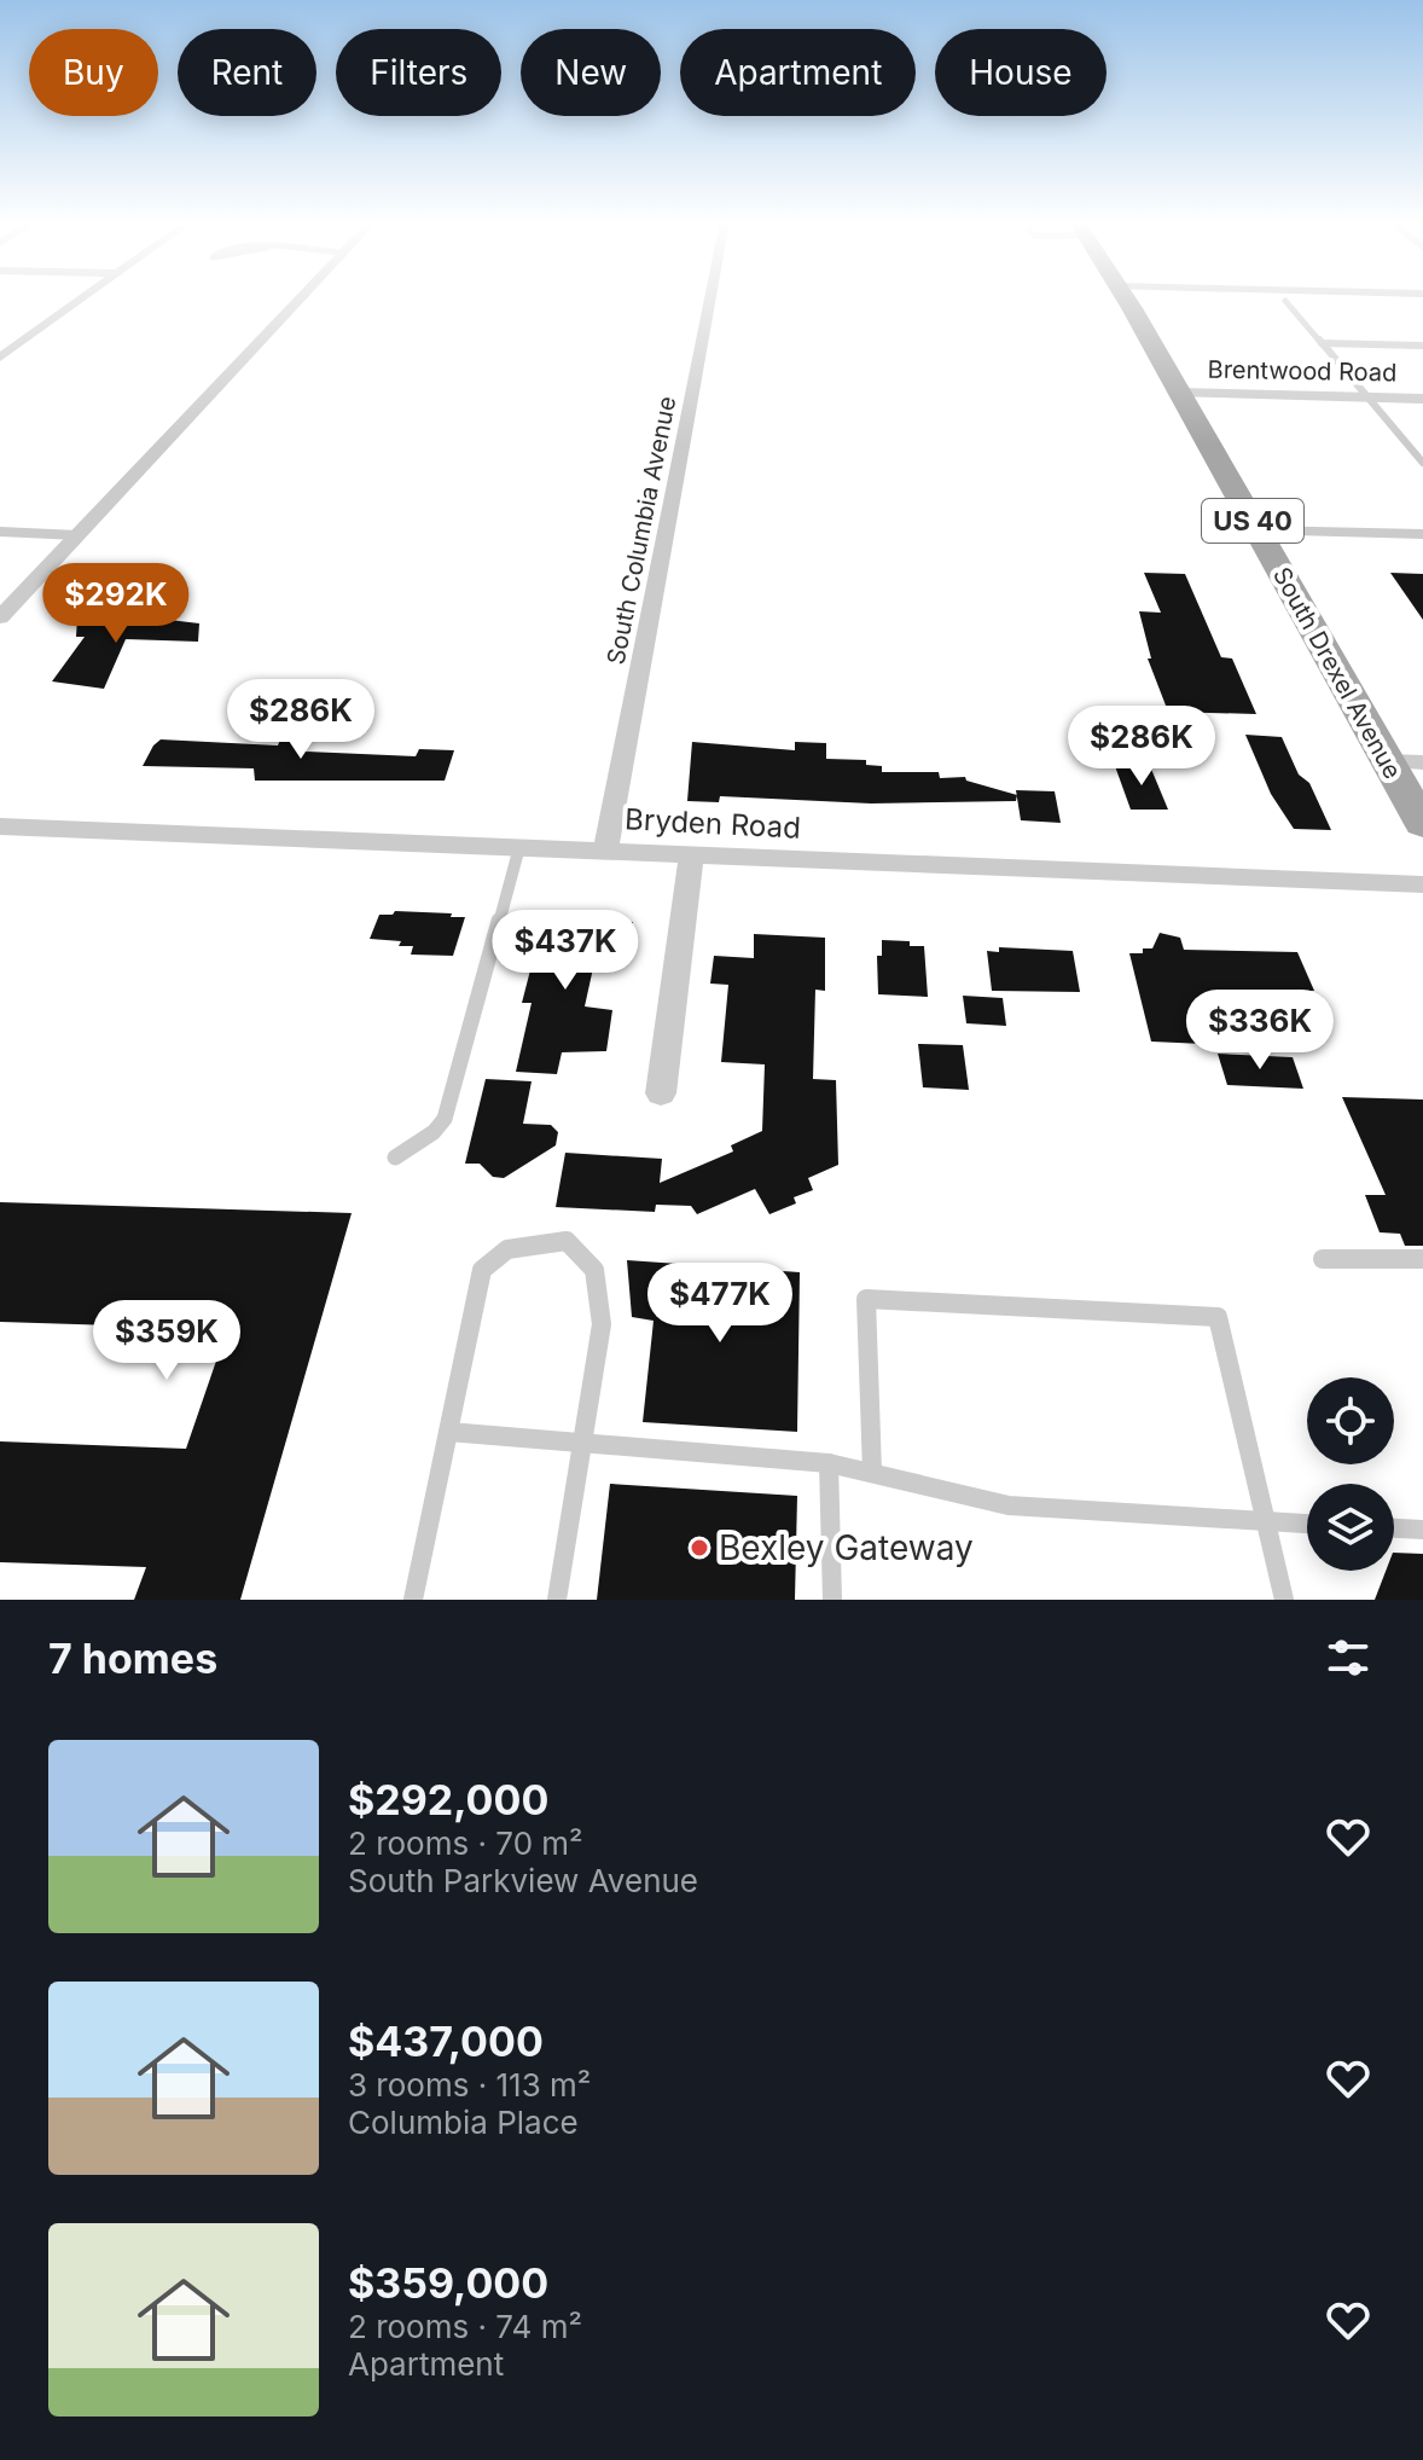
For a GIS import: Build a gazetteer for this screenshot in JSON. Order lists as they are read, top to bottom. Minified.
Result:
{"streets":{"main road":["US 40","South Drexel Avenue"],"street":["Brentwood Road","South Columbia Avenue","Bryden Road"]},"crossings":[["Brentwood Road","South Drexel Avenue"],["South Columbia Avenue","Bryden Road"]],"places":["Bexley Gateway"],"page":{"chip":["Buy","Rent","Filters","New","Apartment","House"],"price":["$292K","$286K","$286K","$437K","$336K","$477K","$359K"],"heading":"7 homes","list":[{"name":"$292,000","note":"2 rooms · 70 m² · South Parkview Avenue"},{"name":"$437,000","note":"3 rooms · 113 m² · Columbia Place"},{"name":"$359,000","note":"2 rooms · 74 m² · Apartment"}]}}
